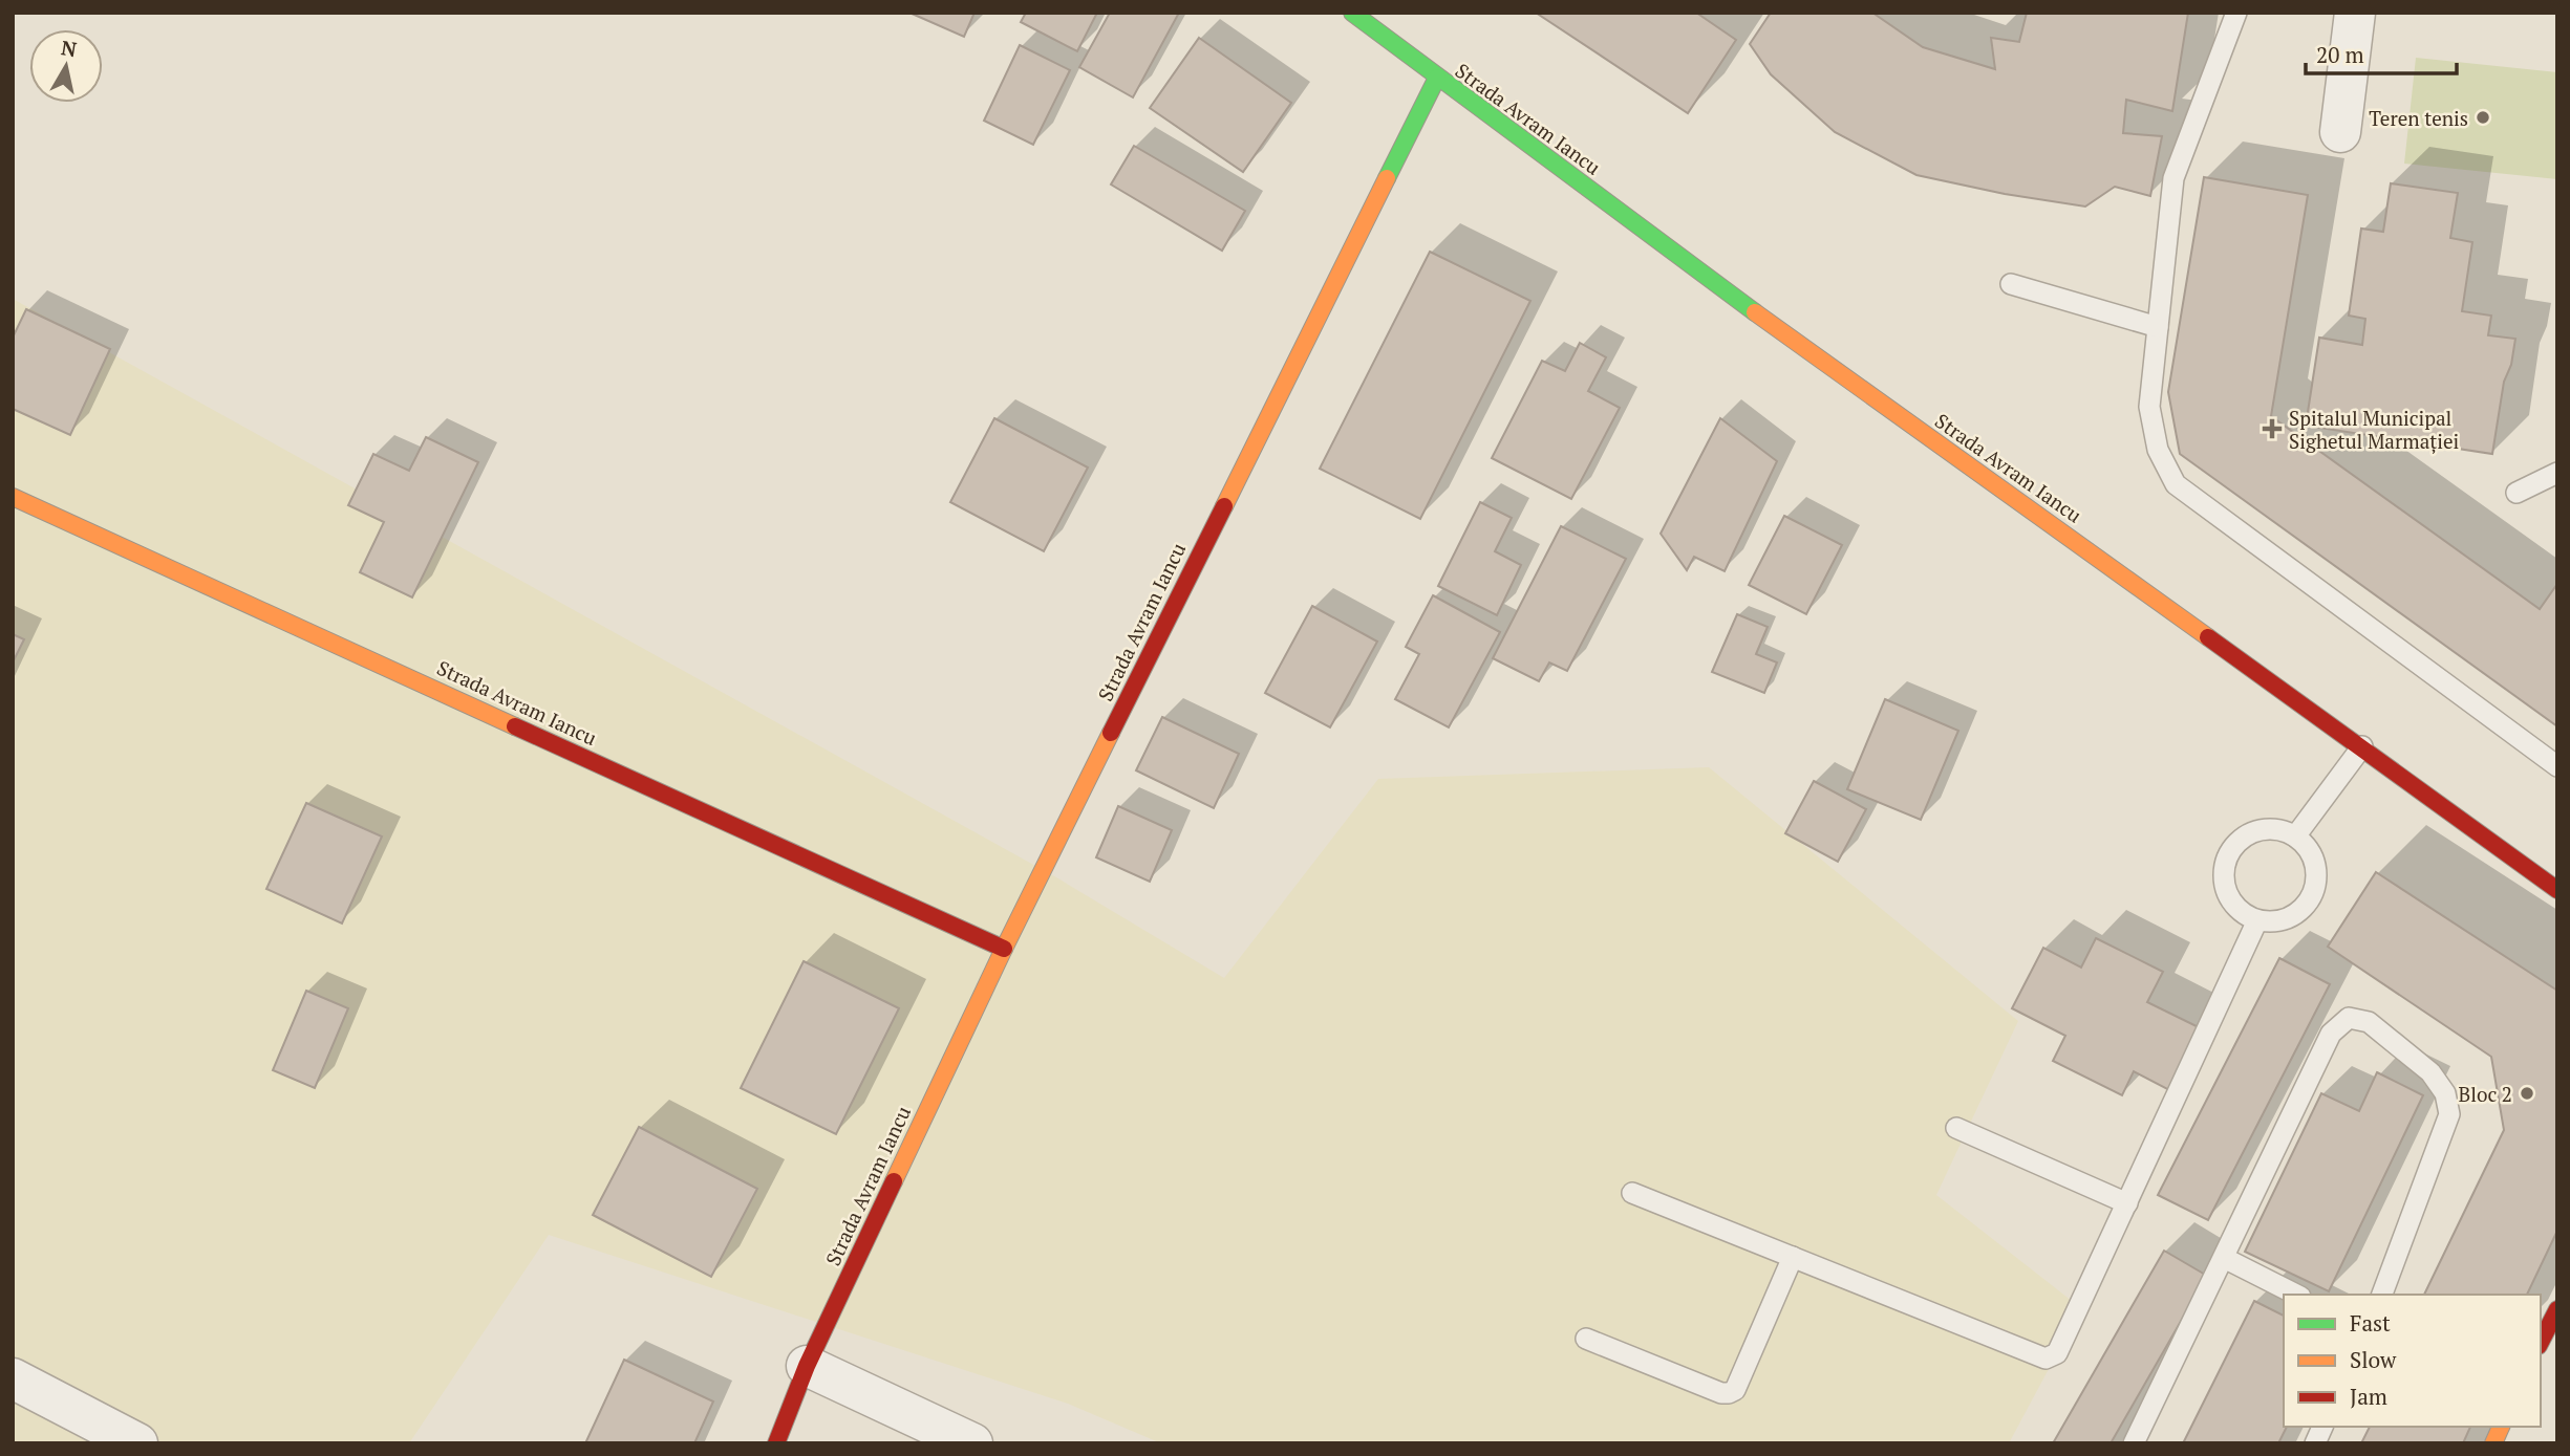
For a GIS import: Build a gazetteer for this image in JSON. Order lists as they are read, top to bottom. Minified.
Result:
{"streets":{"street":["Strada Avram Iancu"]},"places":{"other":["Teren tenis","Bloc 2"],"health":["Spitalul Municipal Sighetul Marmației"]},"legend":["Fast","Slow","Jam"],"scale_bar":"20 m","north":"top"}
